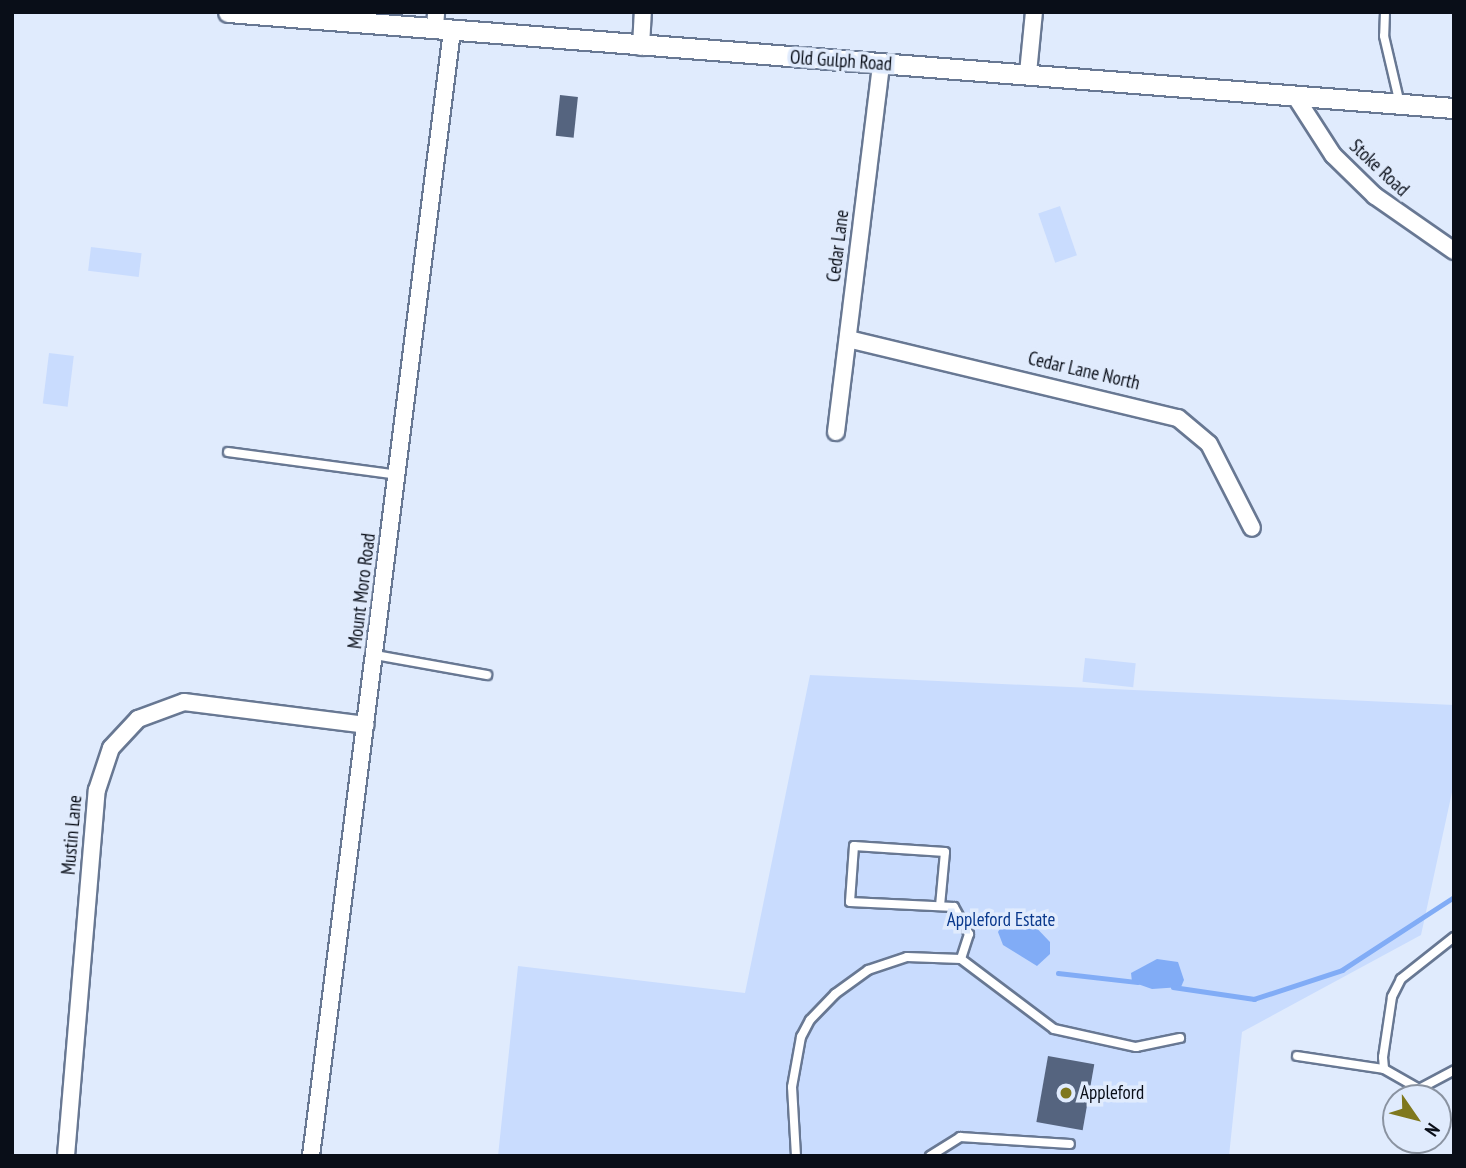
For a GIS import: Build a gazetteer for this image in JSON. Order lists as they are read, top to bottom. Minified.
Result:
{"streets":{"street":["Old Gulph Road","Stoke Road","Cedar Lane","Cedar Lane North","Mount Moro Road","Mustin Lane"]},"crossings":[["Old Gulph Road","Stoke Road"],["Old Gulph Road","Cedar Lane"],["Old Gulph Road","Mount Moro Road"],["Cedar Lane","Cedar Lane North"],["Mount Moro Road","Mustin Lane"]],"parks":["Appleford Estate"],"places":["Appleford"],"north":"bottom right"}
